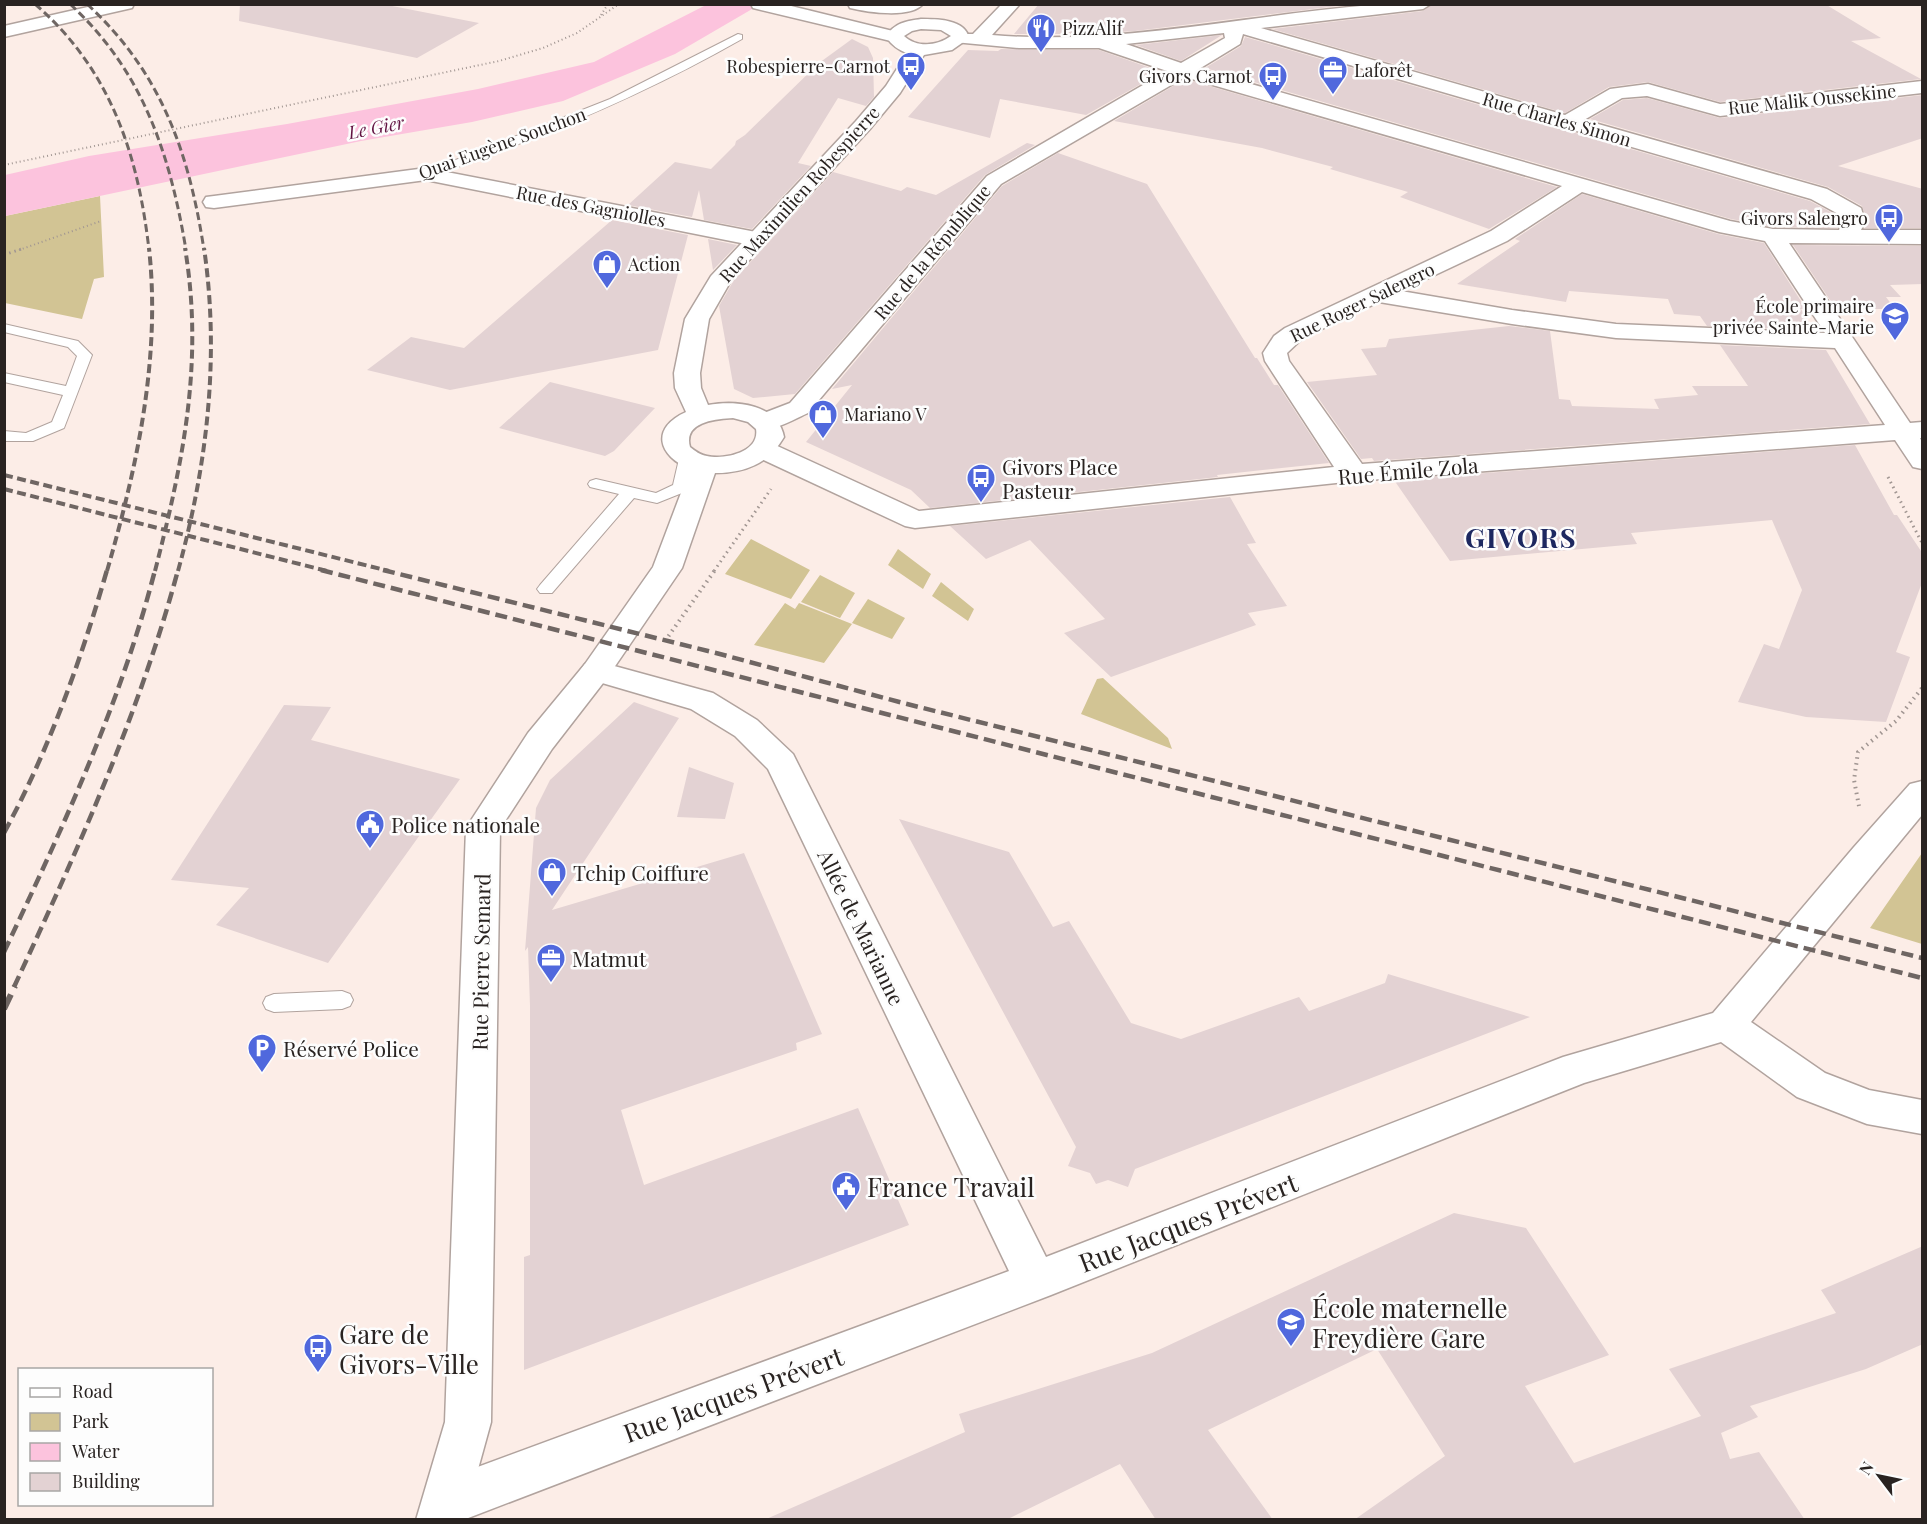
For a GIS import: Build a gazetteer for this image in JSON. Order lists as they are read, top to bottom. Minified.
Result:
{"streets":{"street":["Rue Malik Oussekine","Rue Charles Simon","Quai Eugène Souchon","Rue Maximilien Robespierre","Rue des Gagniolles","Rue de la République","Rue Roger Salengro","Rue Émile Zola","Allée de Marianne","Rue Pierre Semard","Rue Jacques Prévert"]},"crossings":[["Rue Malik Oussekine","Rue Charles Simon"],["Rue Charles Simon","Rue de la République"],["Quai Eugène Souchon","Rue des Gagniolles"],["Rue Maximilien Robespierre","Rue des Gagniolles"],["Rue Roger Salengro","Rue Émile Zola"],["Allée de Marianne","Rue Pierre Semard"],["Allée de Marianne","Rue Jacques Prévert"],["Rue Pierre Semard","Rue Jacques Prévert"]],"districts":["GIVORS"],"water":["Le Gier"],"places":{"restaurant":["PizzAlif"],"bus stop":["Robespierre-Carnot","Givors Carnot","Givors Salengro","Givors Place Pasteur","Gare de Givors-Ville"],"office":["Laforêt","Matmut"],"shop":["Action","Mariano V","Tchip Coiffure"],"school or university":["École primaire privée Sainte-Marie","École maternelle Freydière Gare"],"public building":["Police nationale","France Travail"],"parking":["Réservé Police"]},"legend":["Road","Park","Water","Building"],"north":"top left"}
